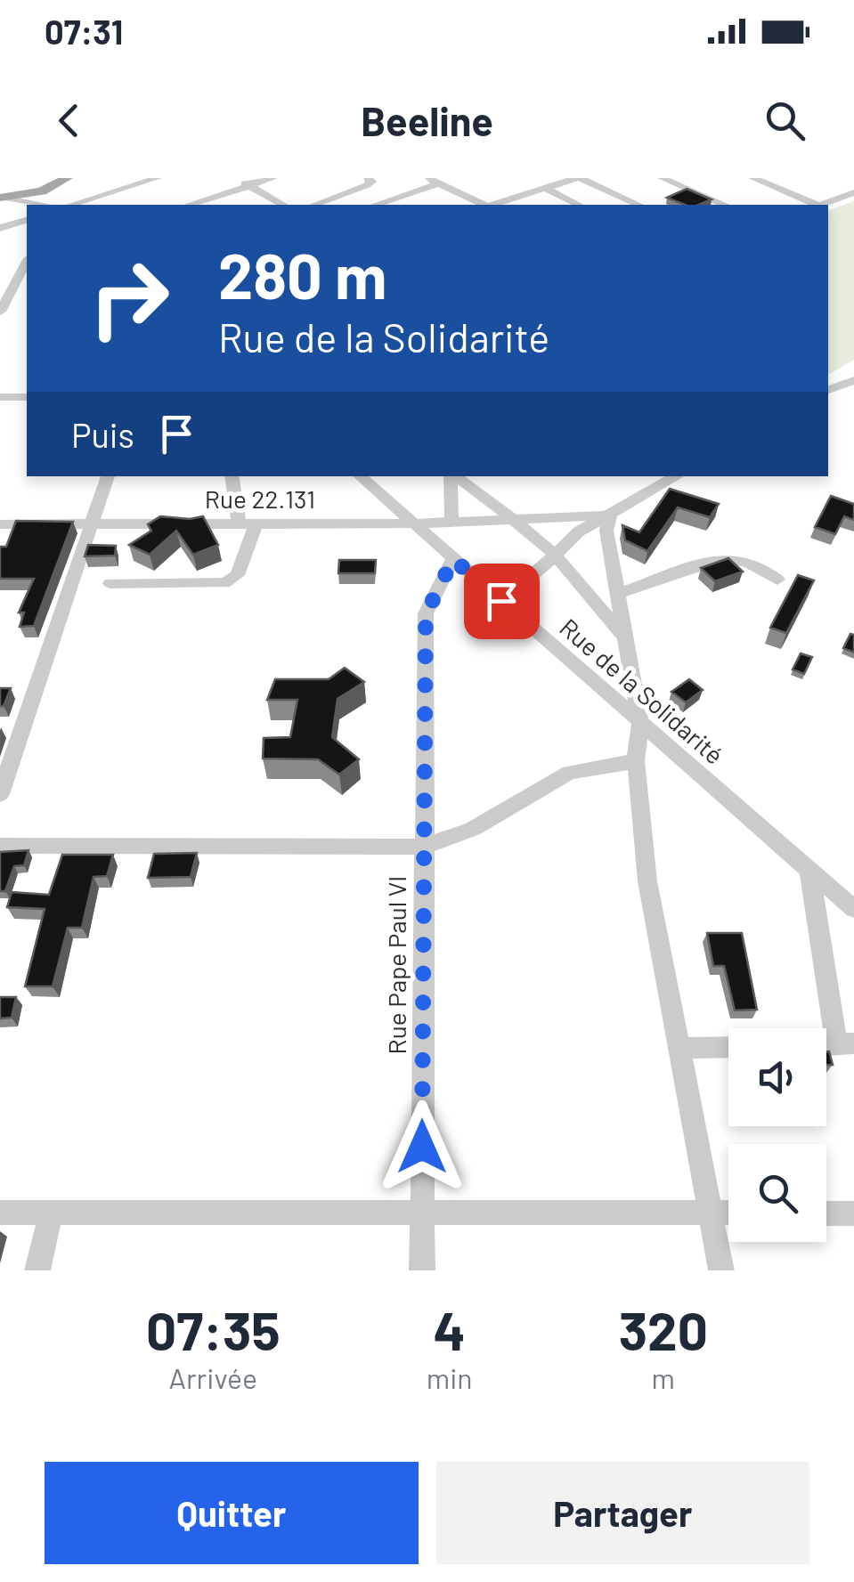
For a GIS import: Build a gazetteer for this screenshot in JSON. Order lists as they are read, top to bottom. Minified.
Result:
{"streets":{"street":["Rue 22.131","Rue de la Solidarité","Rue Pape Paul VI"]},"crossings":[["Rue 22.131","Rue de la Solidarité"],["Rue de la Solidarité","Rue Pape Paul VI"]],"page":{"status":"07:31","header":"Beeline","turn":["280 m","Rue de la Solidarité"],"then":"Puis","eta":["07:35","Arrivée","4","min","320","m"],"buttons":["Quitter","Partager"]}}
